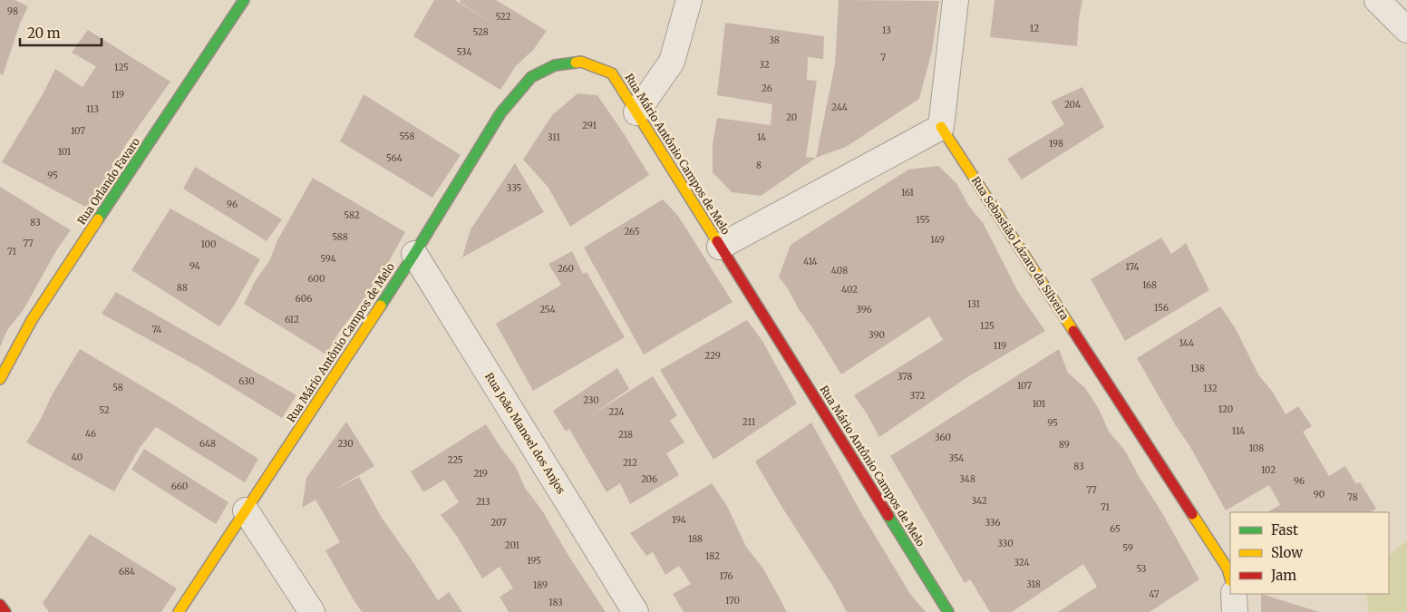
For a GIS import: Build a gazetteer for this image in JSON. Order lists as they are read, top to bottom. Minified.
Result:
{"streets":{"street":["Rua Mário Antônio Campos de Melo","Rua Orlando Favaro","Rua Sebastião Lázaro da Silveira","Rua João Manoel dos Anjos"]},"crossings":[["Rua Mário Antônio Campos de Melo","Rua João Manoel dos Anjos"]],"house_numbers":["98","522","12","13","528","38","534","7","32","125","26","119","204","244","113","20","291","107","558","311","14","198","101","564","8","95","335","161","96","582","155","83","265","588","149","77","100","71","594","414","94","174","260","408","600","168","88","402","606","131","156","254","396","612","125","74","390","144","119","229","138","378","630","107","58","132","372","230","101","120","52","224","211","95","114","46","218","360","648","230","89","108","40","354","225","212","83","102","219","206","348","96","660","77","90","78","342","213","71","194","207","336","65","188","330","201","59","182","195","324","53","684","176","318","189","47","170","183"],"legend":["Fast","Slow","Jam"],"scale_bar":"20 m"}
